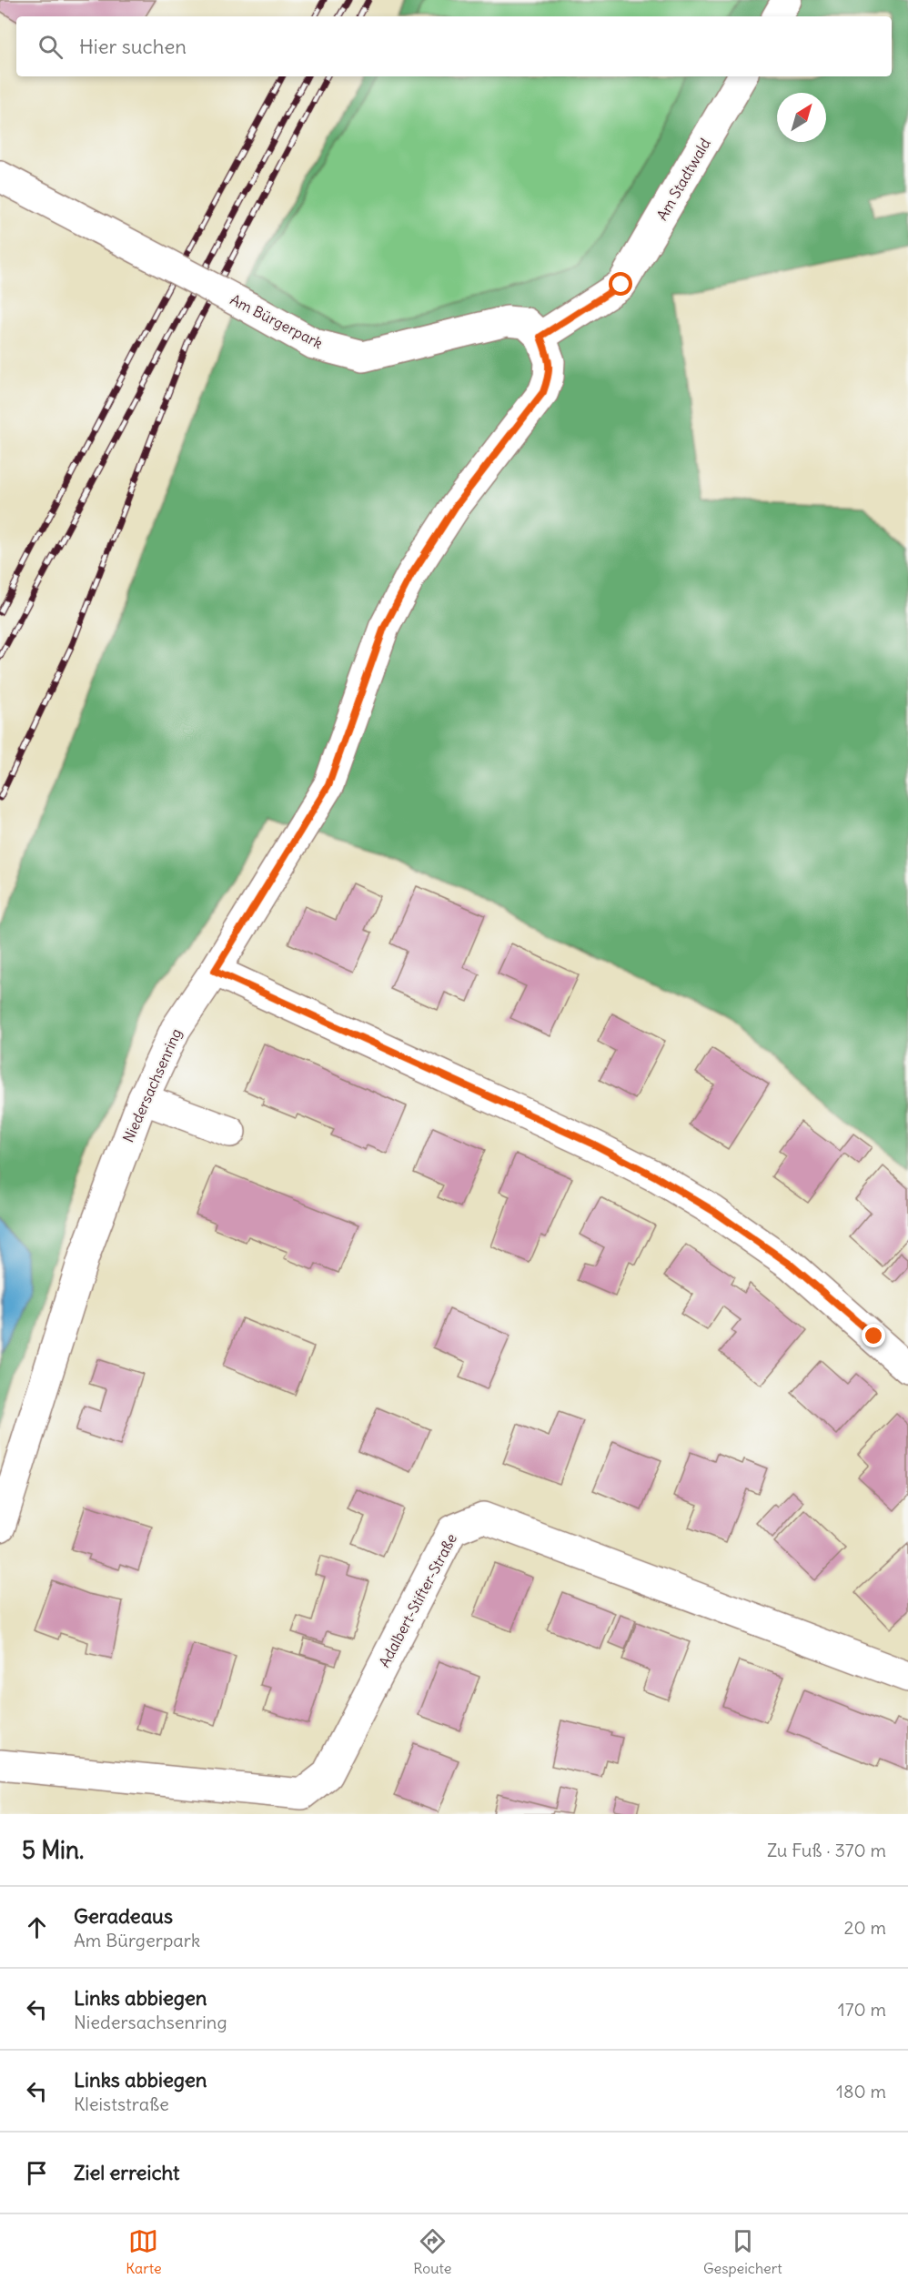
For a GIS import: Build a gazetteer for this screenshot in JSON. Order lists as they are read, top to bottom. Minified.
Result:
{"streets":{"street":["Am Stadtwald","Am Bürgerpark","Niedersachsenring","Adalbert-Stifter-Straße"]},"crossings":[["Am Stadtwald","Am Bürgerpark"],["Am Stadtwald","Niedersachsenring"],["Am Bürgerpark","Niedersachsenring"]],"north":"top right","page":{"search":"Hier suchen","heading":["5 Min.","Zu Fuß · 370 m"],"list":[["Geradeaus","Am Bürgerpark","20 m"],["Links abbiegen","Niedersachsenring","170 m"],["Links abbiegen","Kleiststraße","180 m"],"Ziel erreicht"],"nav":["Karte","Route","Gespeichert"]}}
